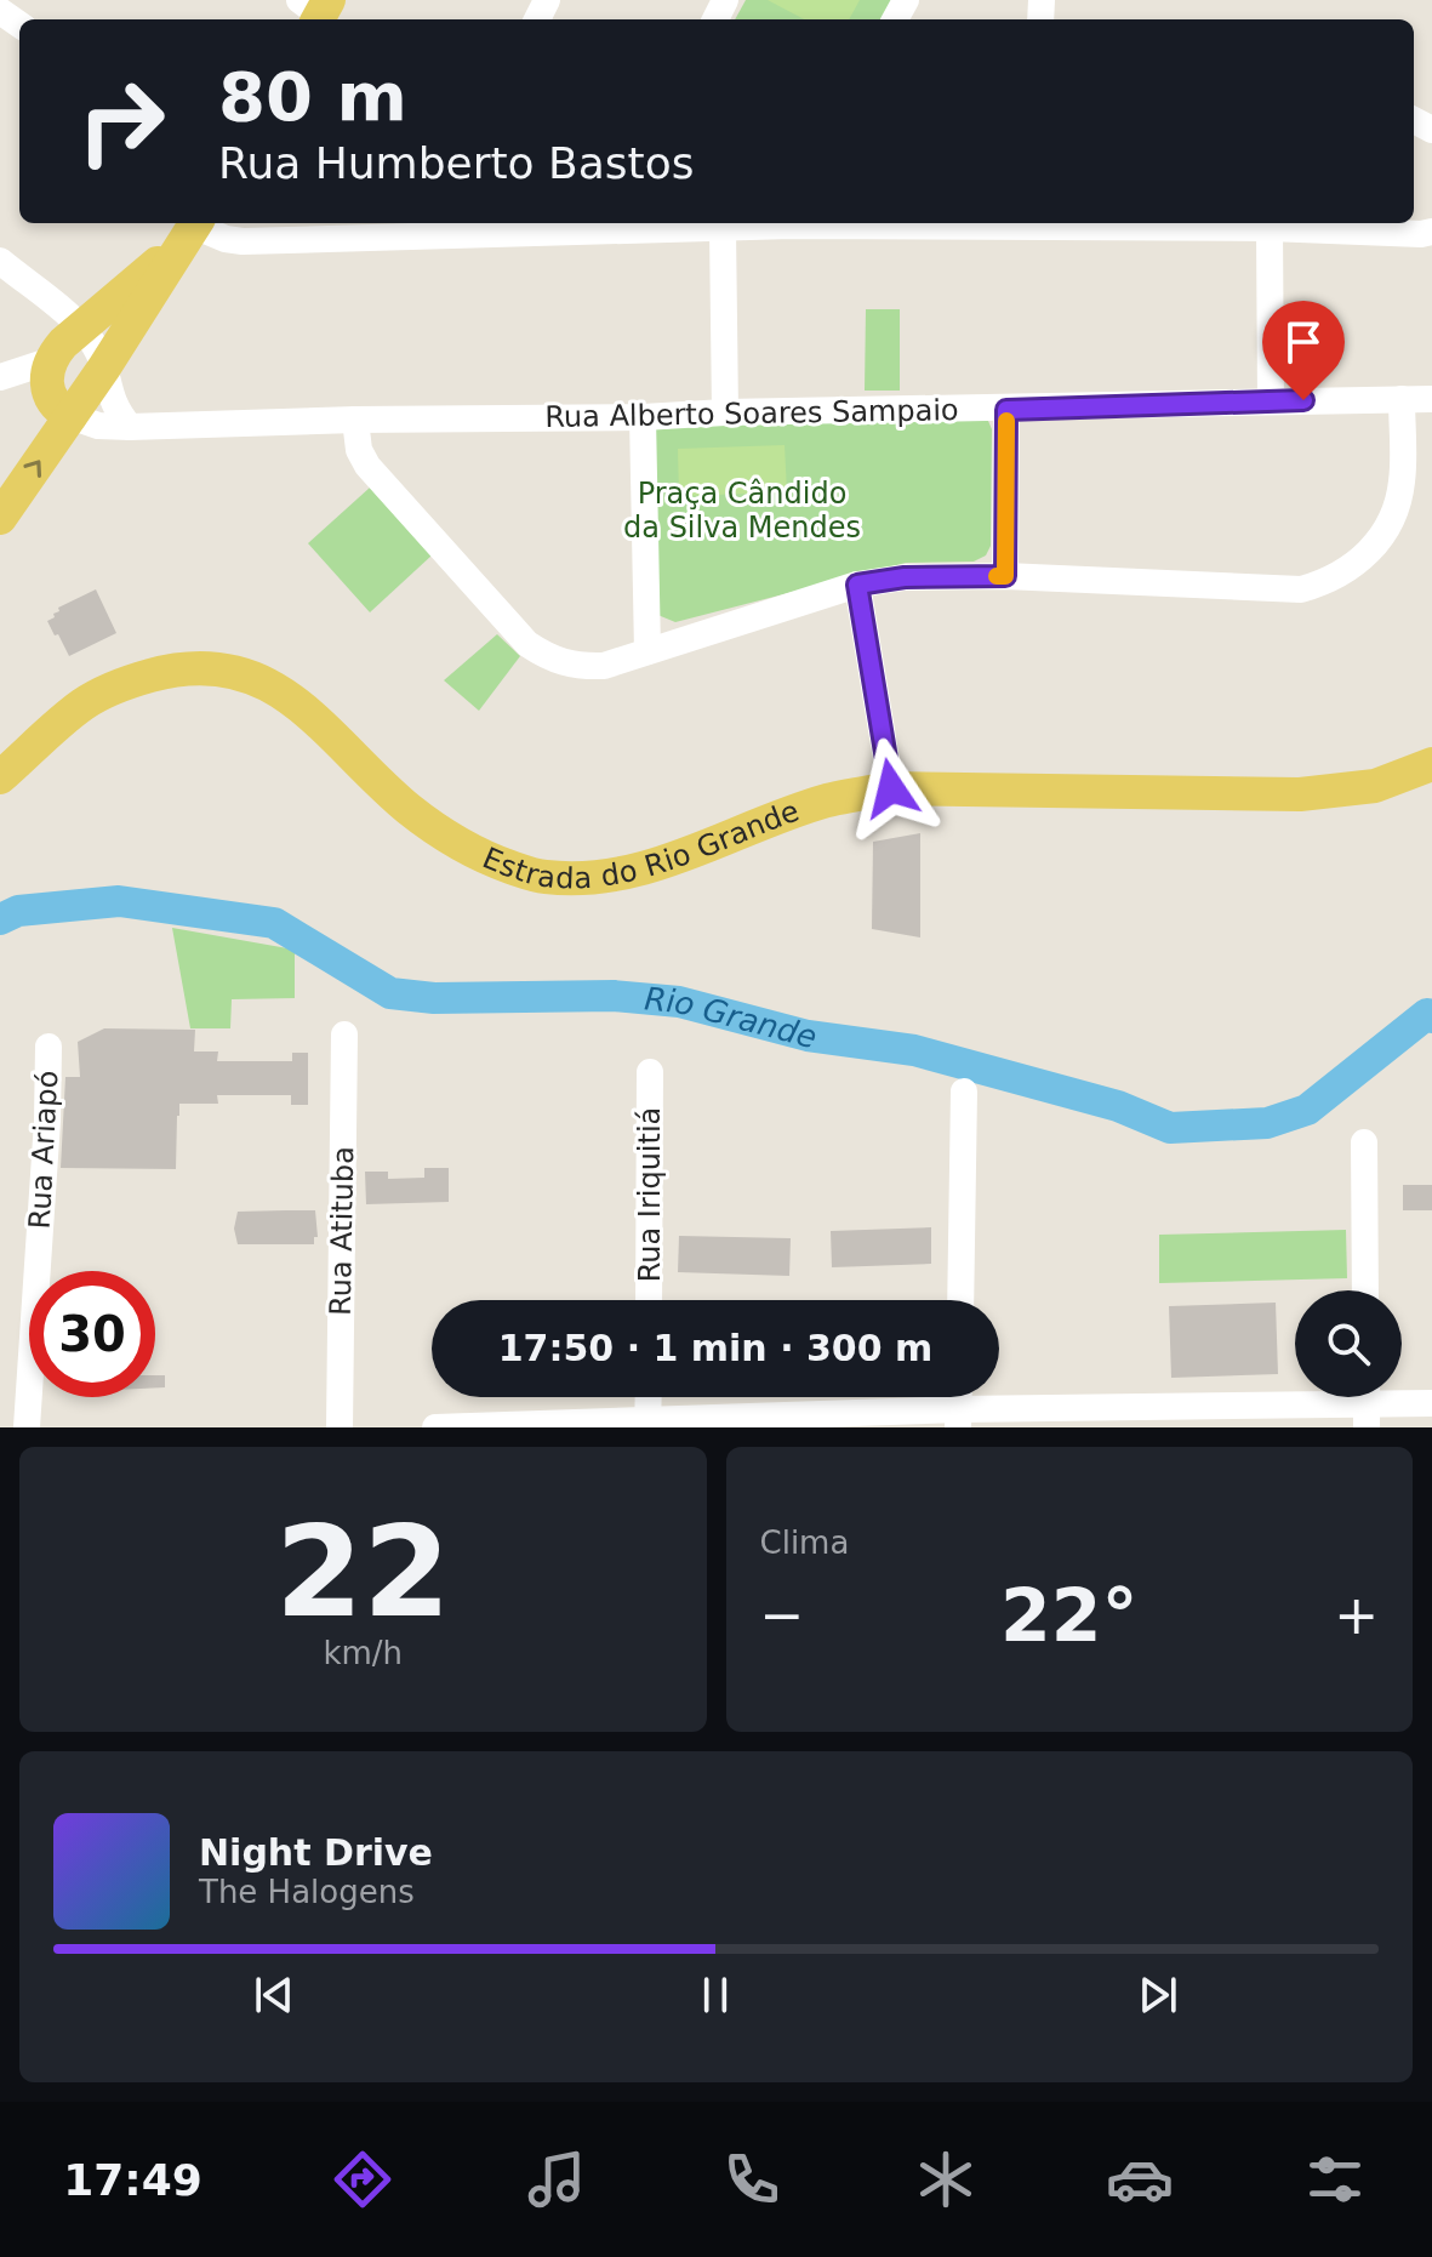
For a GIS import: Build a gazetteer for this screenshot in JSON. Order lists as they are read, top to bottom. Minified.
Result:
{"streets":{"main road":["Estrada do Rio Grande"],"street":["Rua Alberto Soares Sampaio","Rua Ariapó","Rua Iriquitiá","Rua Atituba"]},"water":["Rio Grande"],"parks":["Praça Cândido da Silva Mendes"],"page":{"turn":["80 m","Rua Humberto Bastos"],"limit":"30","trip":"17:50 · 1 min · 300 m","tile":[["22","km/h"],"Clima"],"heat":["−","22°","+"],"song":["Night Drive","The Halogens"],"tabs":"17:49"}}
